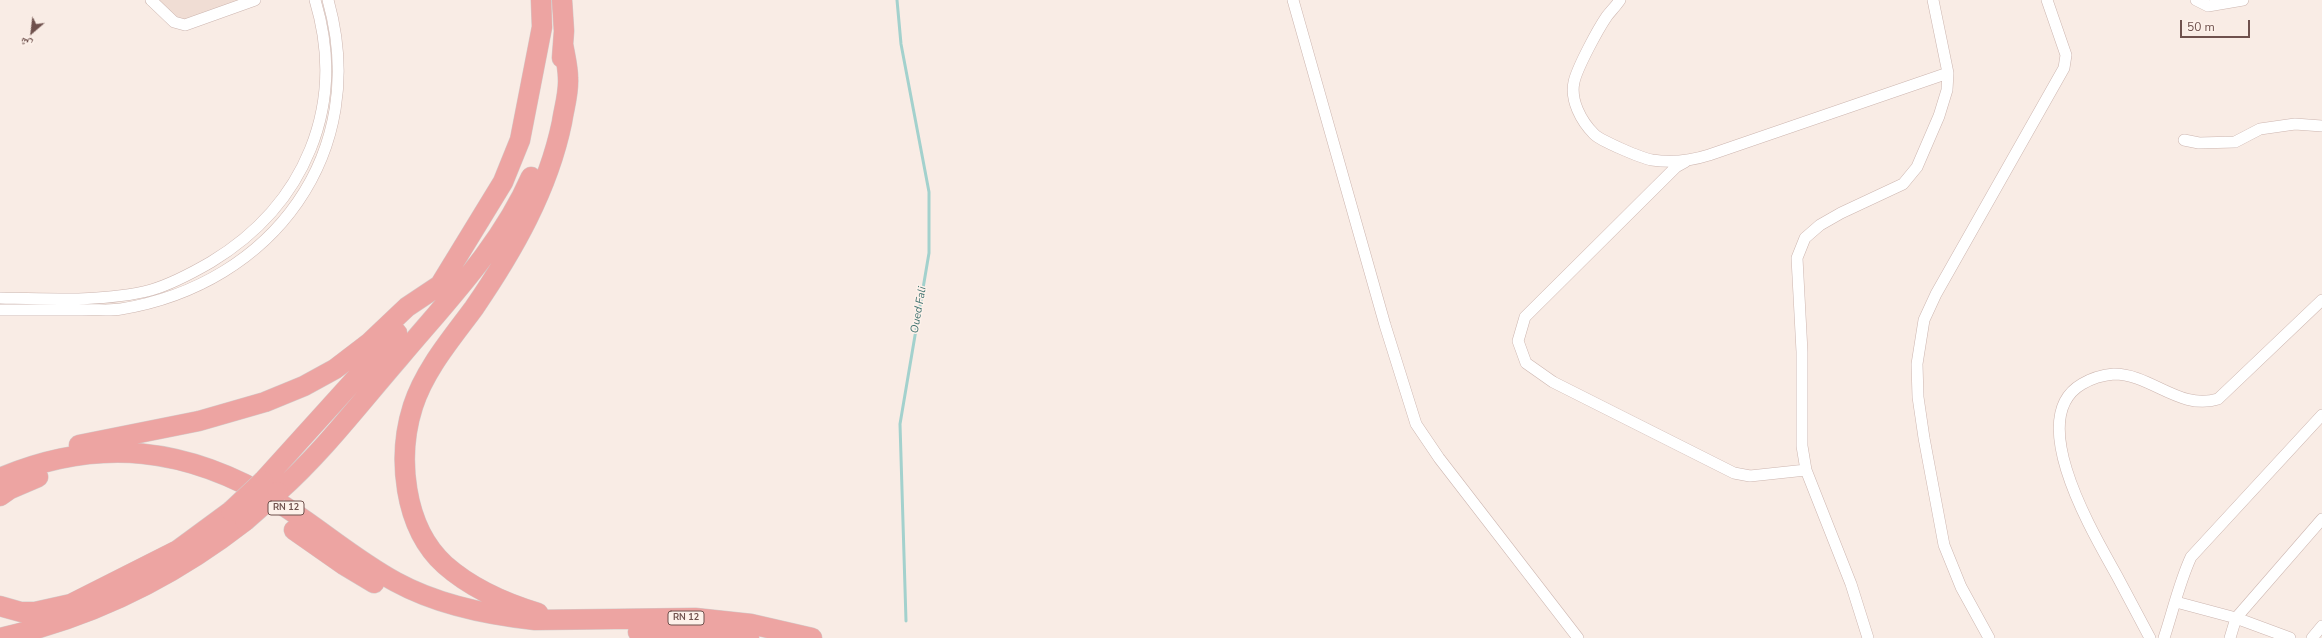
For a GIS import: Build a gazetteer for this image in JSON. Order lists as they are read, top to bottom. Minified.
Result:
{"streets":{"highway":["RN 12"]},"water":["Oued Fali"],"scale_bar":"50 m","north":"bottom left"}
